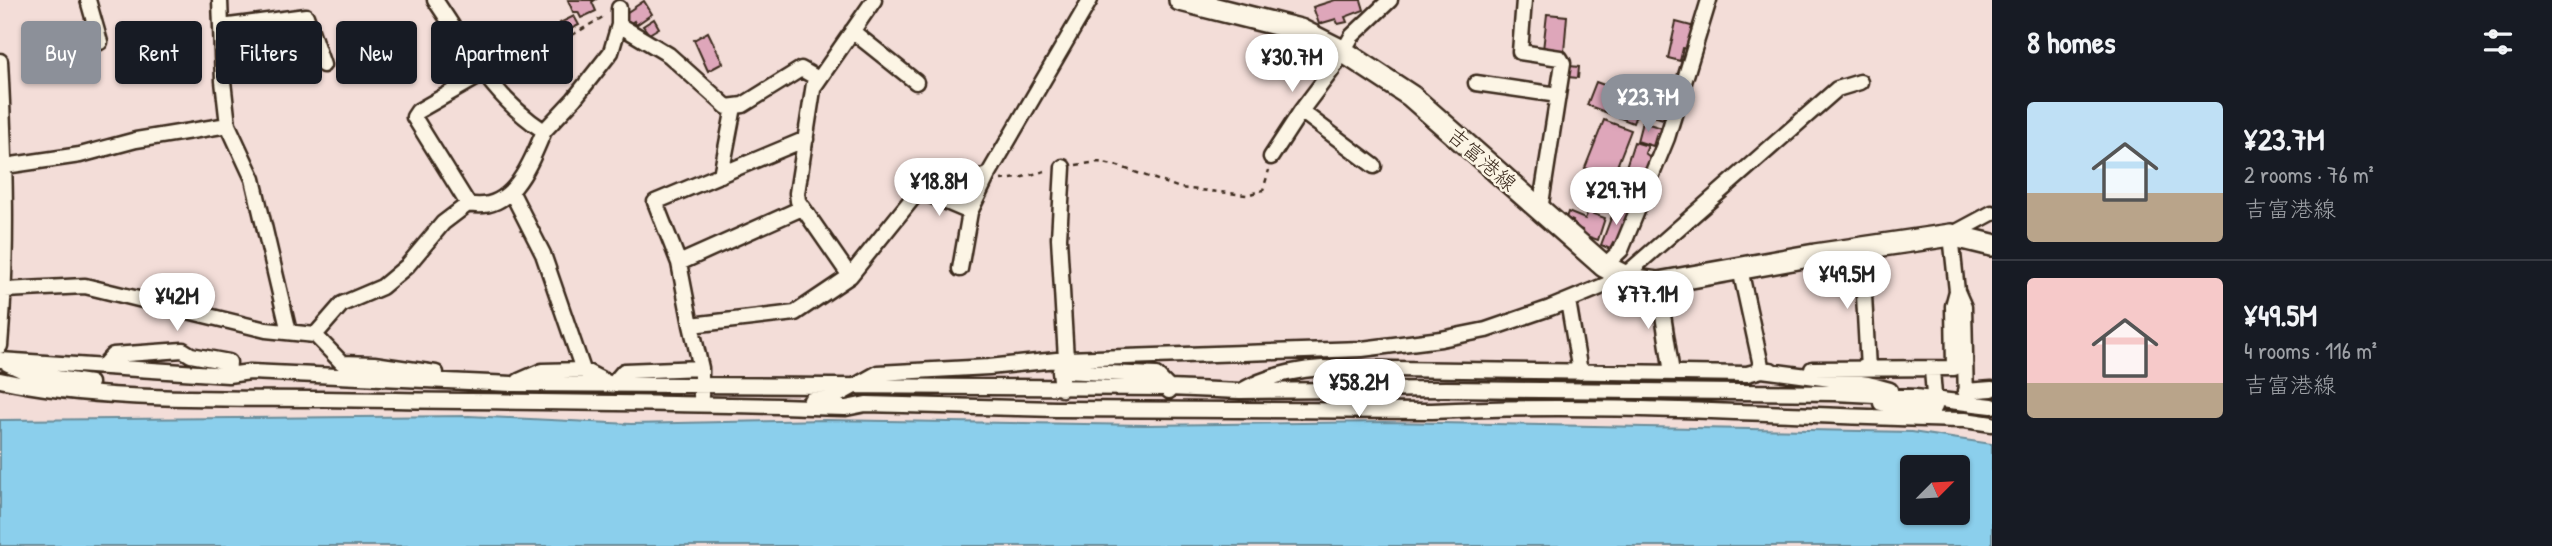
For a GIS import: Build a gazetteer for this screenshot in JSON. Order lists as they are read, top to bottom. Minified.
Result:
{"streets":{"main road":["吉富港線"]},"north":"top right","page":{"heading":"8 homes","chip":["Buy","Rent","Filters","New","Apartment"],"price":["¥30.7M","¥23.7M","¥18.8M","¥29.7M","¥49.5M","¥77.1M","¥42M","¥58.2M"],"list":[{"name":"¥23.7M","note":"2 rooms · 76 m² · 吉富港線"},{"name":"¥49.5M","note":"4 rooms · 116 m² · 吉富港線"}]}}
